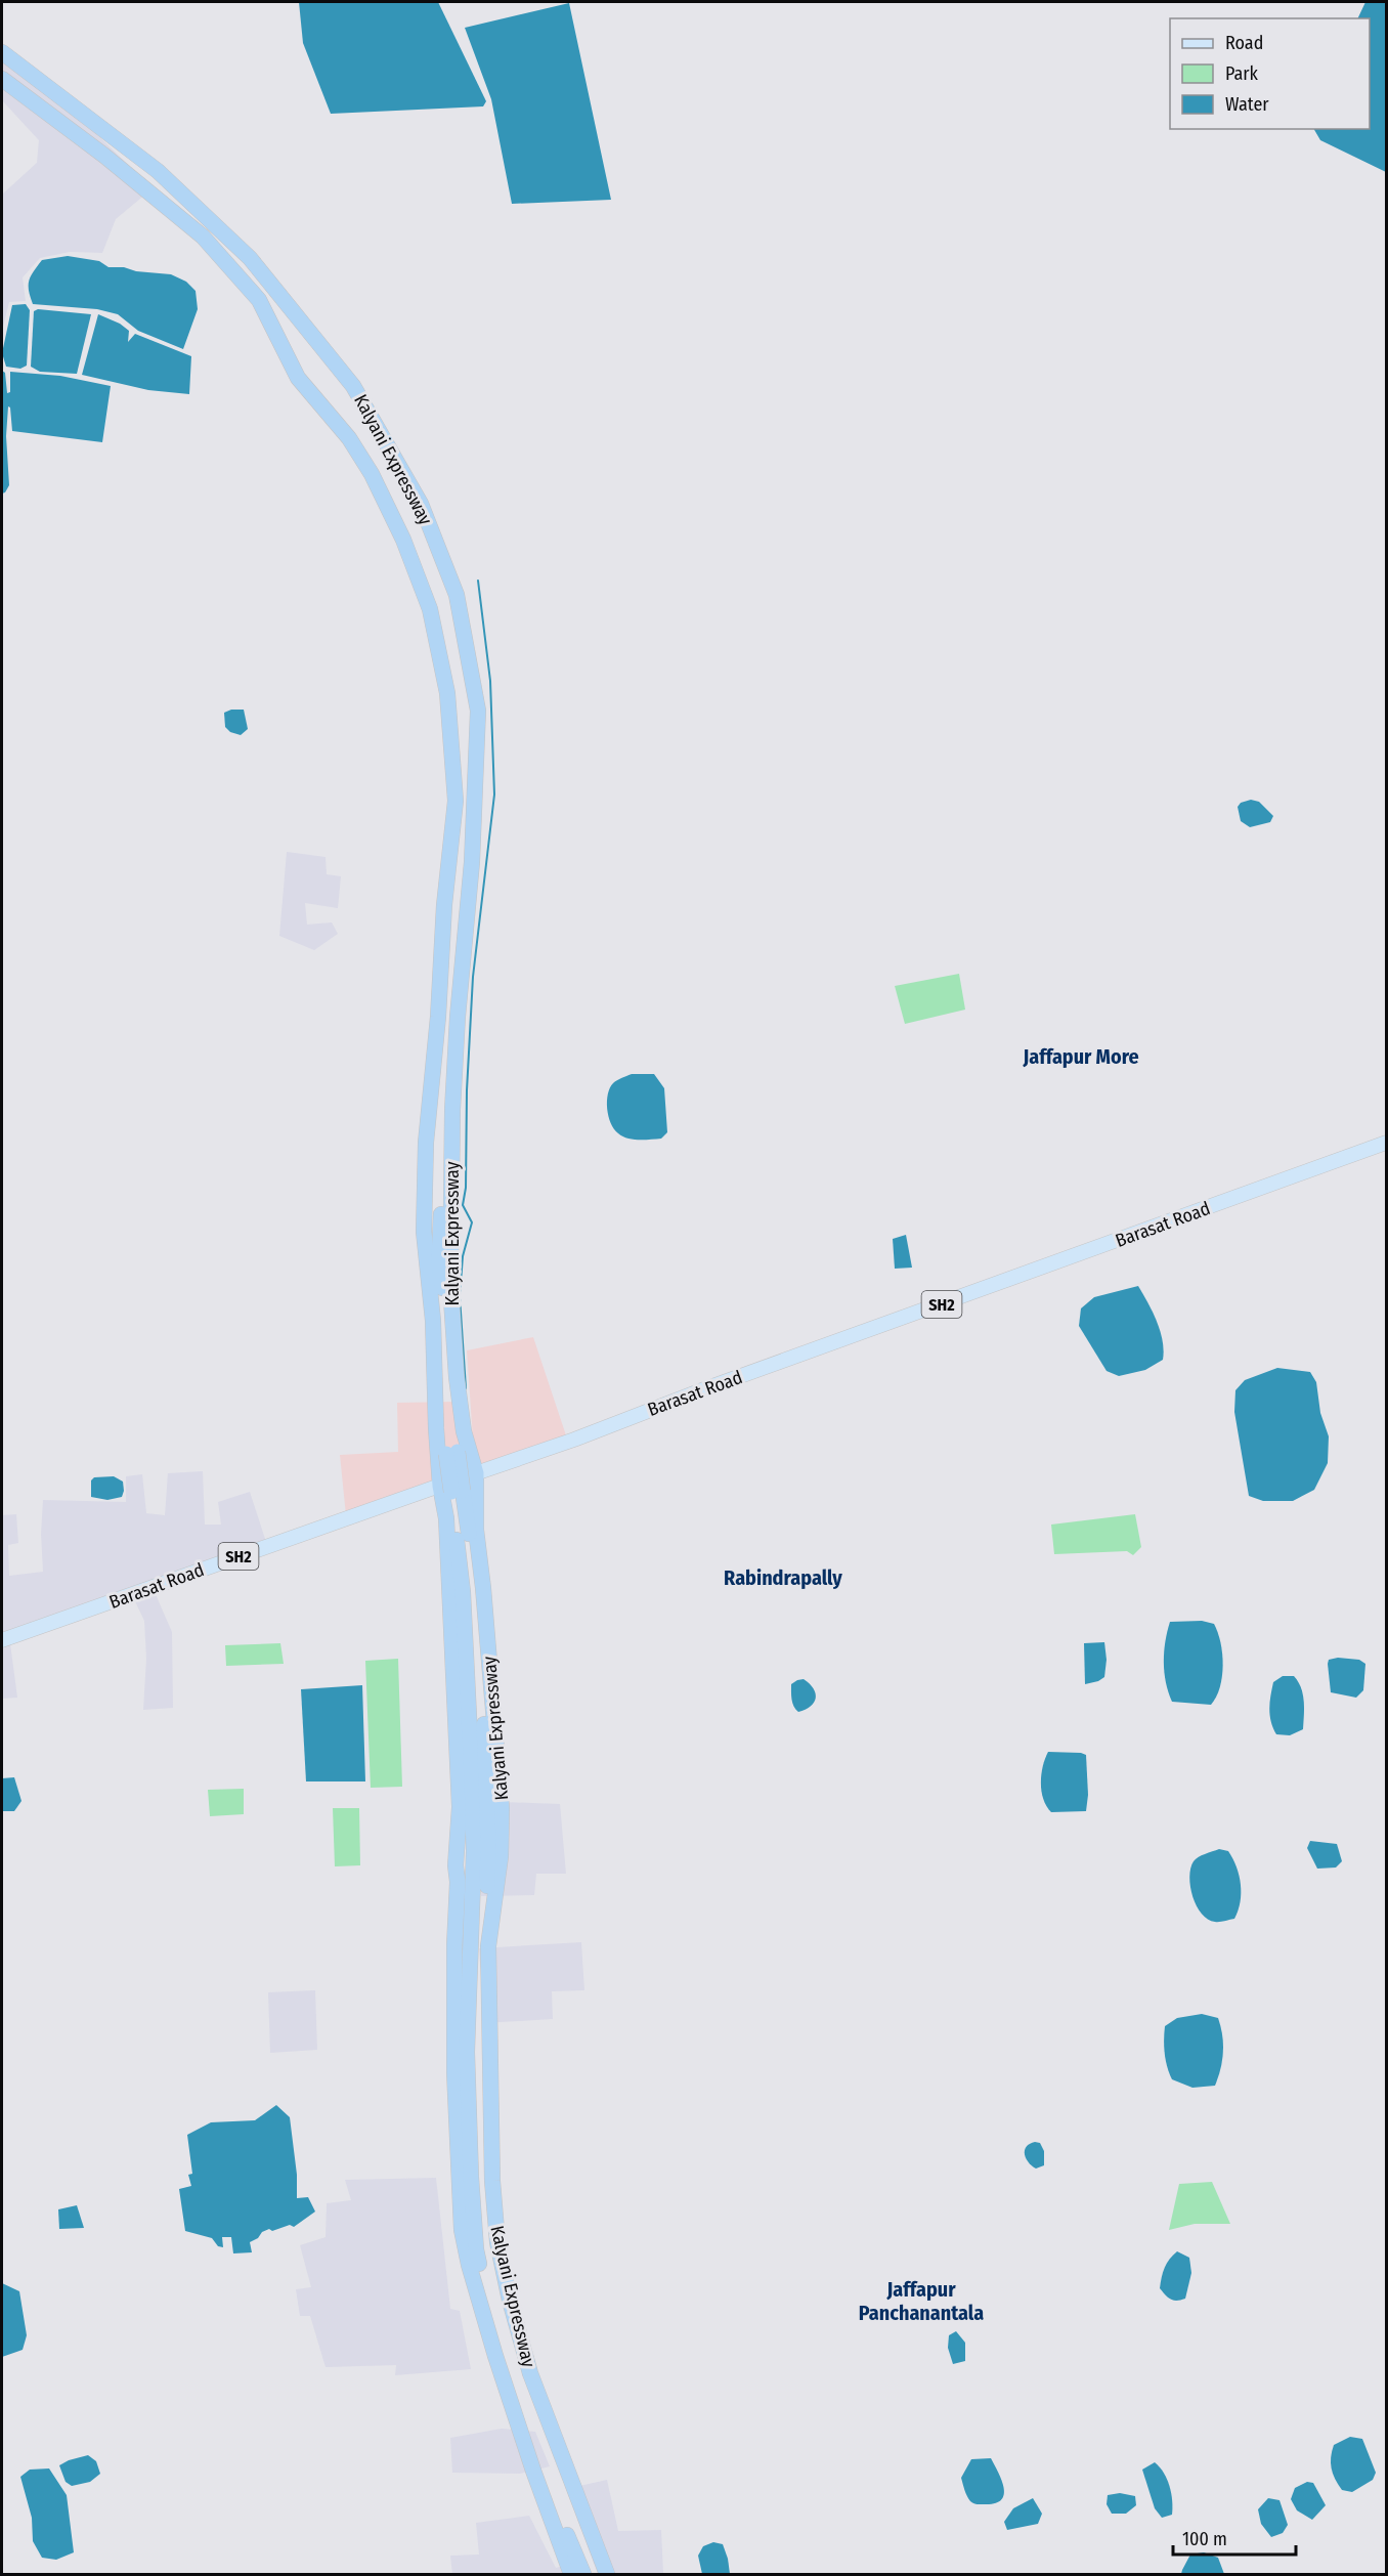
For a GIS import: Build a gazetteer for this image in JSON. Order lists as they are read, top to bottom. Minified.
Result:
{"streets":{"highway":["Kalyani Expressway"],"main road":["Barasat Road","SH2"]},"crossings":[["Kalyani Expressway","Barasat Road"]],"districts":["Jaffapur More","Rabindrapally","Jaffapur Panchanantala"],"legend":["Road","Park","Water"],"scale_bar":"100 m"}
